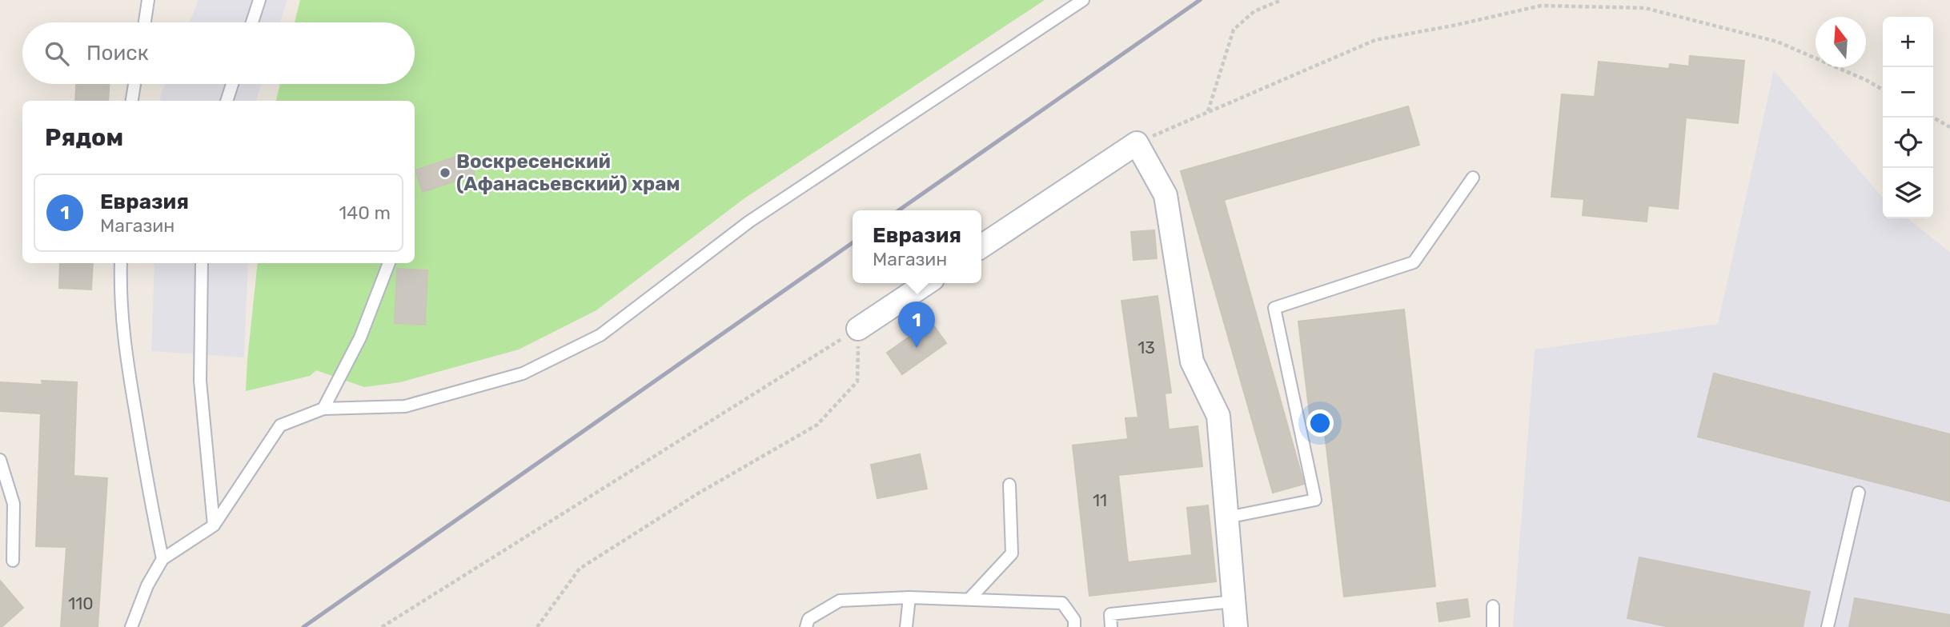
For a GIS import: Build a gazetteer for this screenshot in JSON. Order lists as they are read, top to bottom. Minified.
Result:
{"places":["Воскресенский (Афанасьевский) храм"],"house_numbers":["13","11","110"],"north":"top","page":{"map_buttons":["+","−"],"search":"Поиск","heading":"Рядом","list":[{"mark":"1","name":"Евразия","note":"Магазин","value":"140 m"}],"popup":["Евразия","Магазин"],"pins":"1"}}
